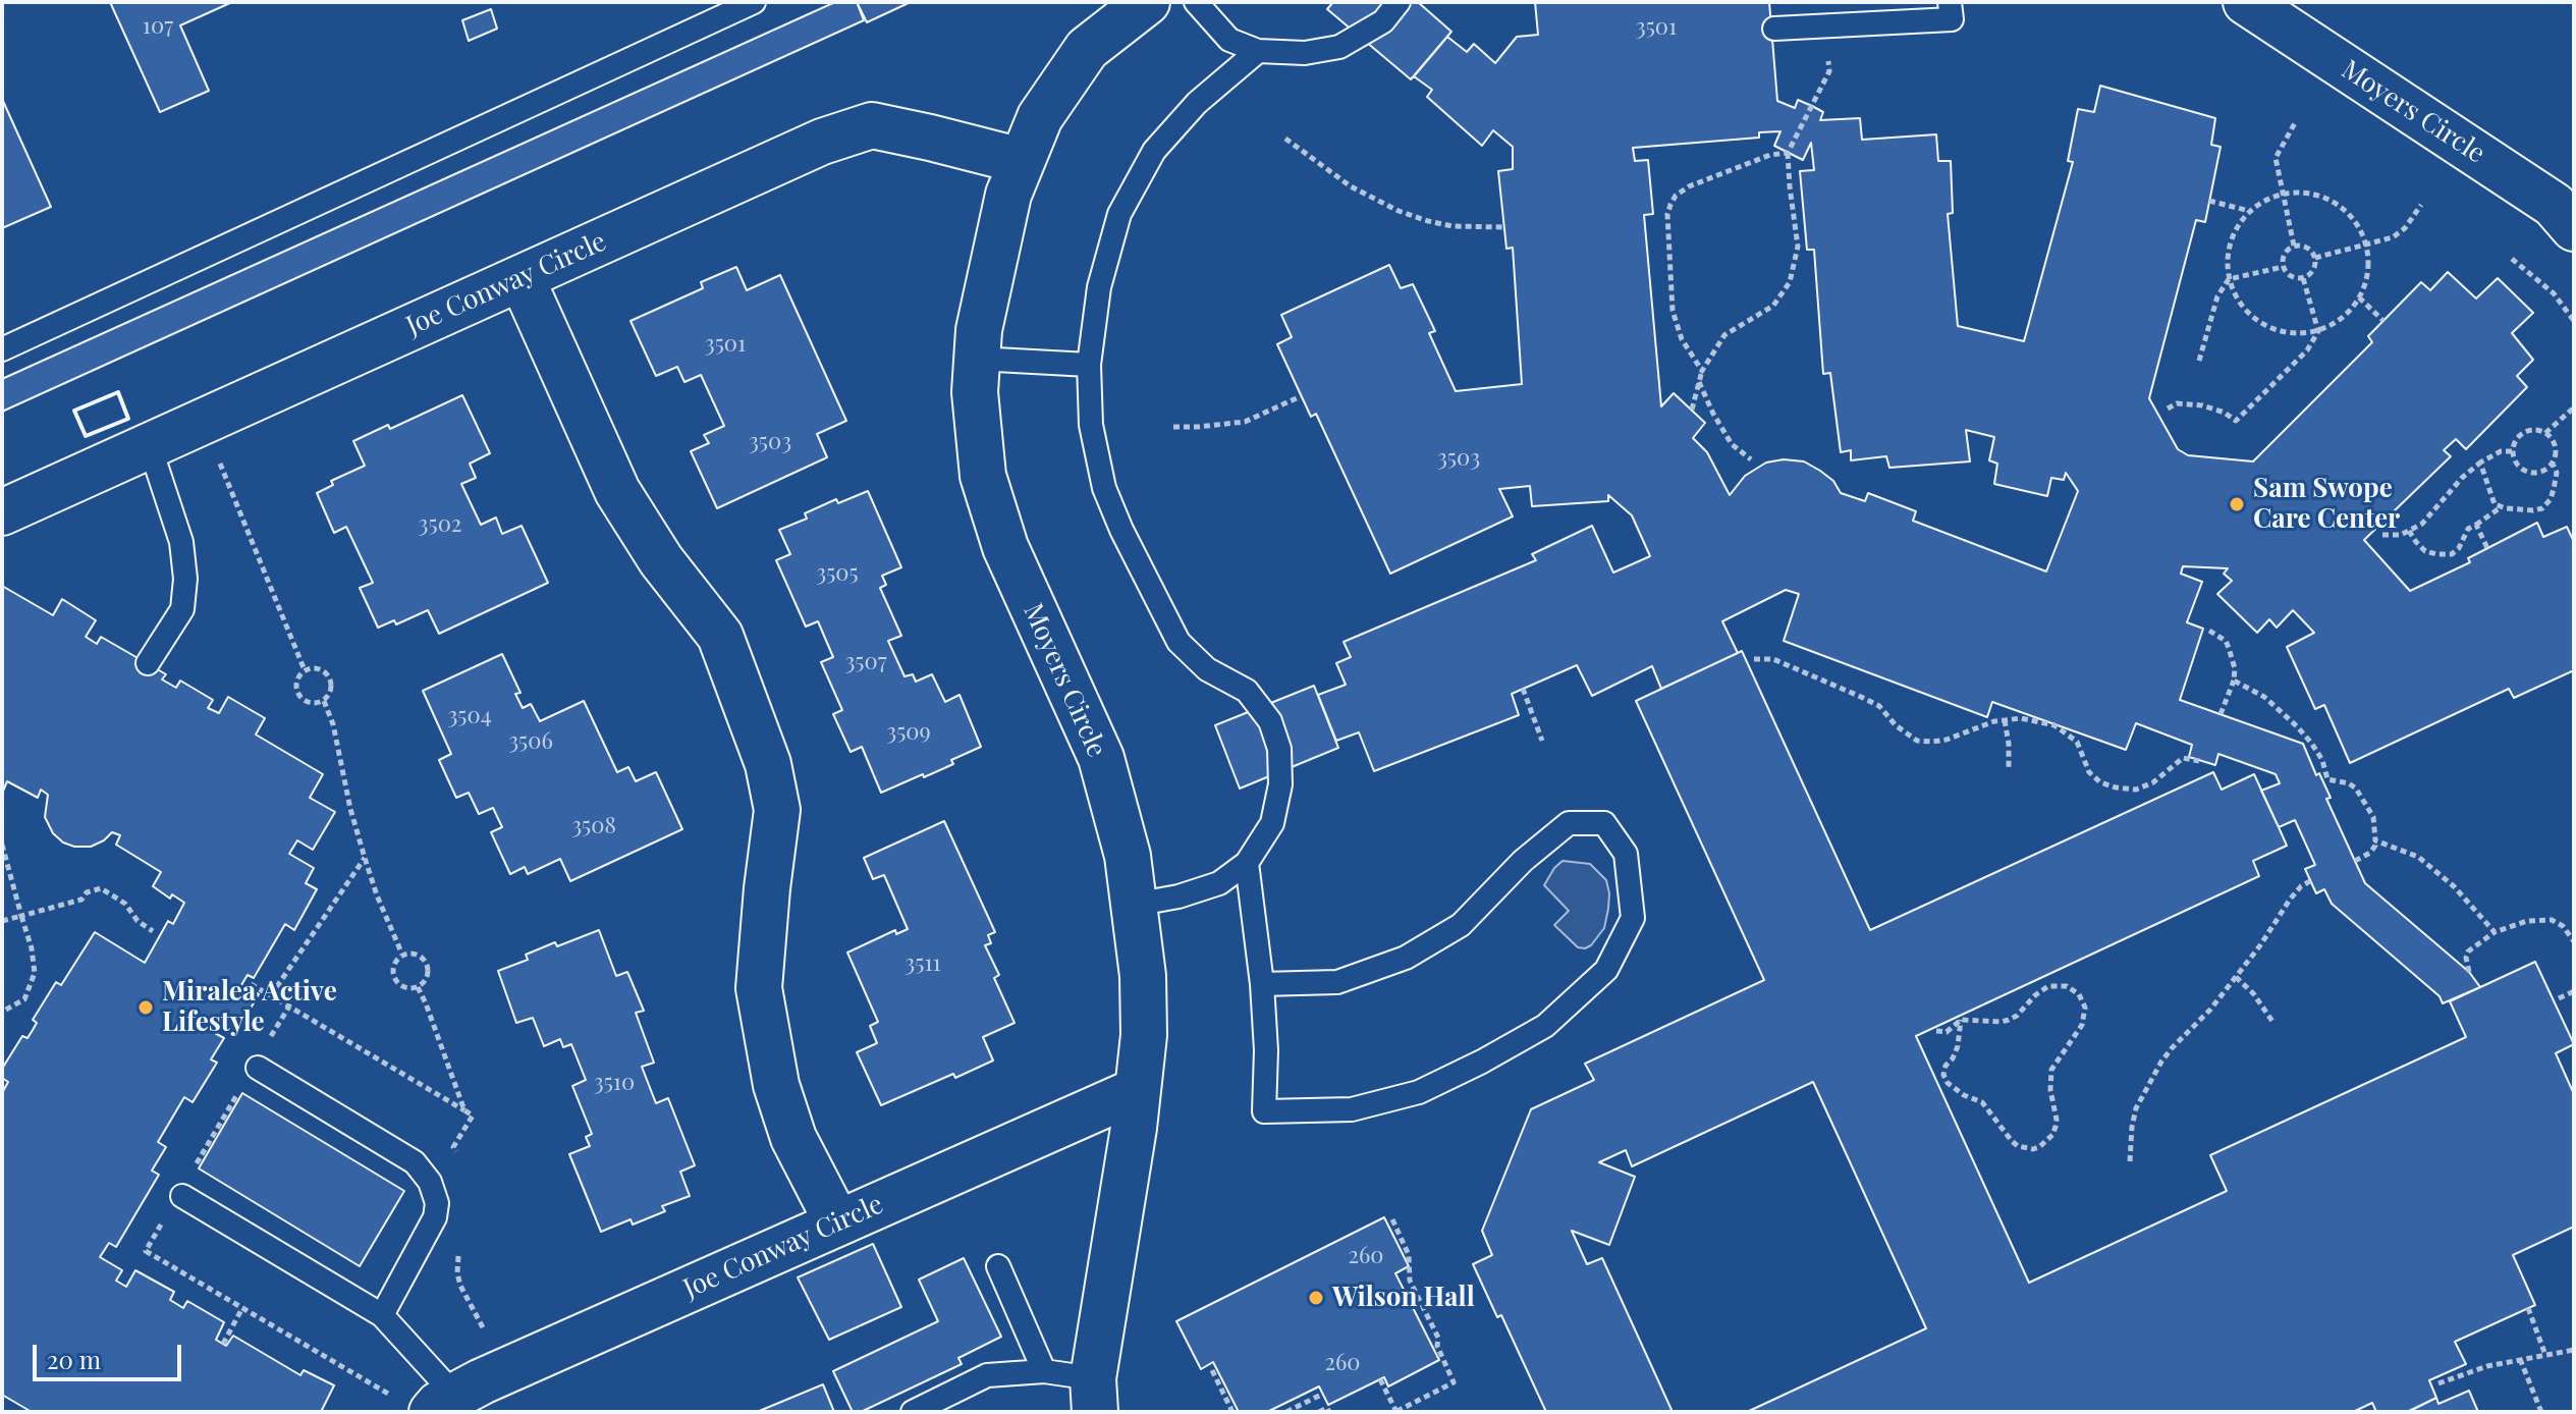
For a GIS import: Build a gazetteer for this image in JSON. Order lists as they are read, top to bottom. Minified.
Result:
{"streets":{"street":["Moyers Circle","Joe Conway Circle"]},"crossings":[["Moyers Circle","Joe Conway Circle"]],"places":["Sam Swope Care Center","Miralea Active Lifestyle","Wilson Hall"],"house_numbers":["107","3501","3501","3503","3503","3502","3505","3507","3504","3509","3506","3508","3511","3510","260","260"],"scale_bar":"20 m"}
